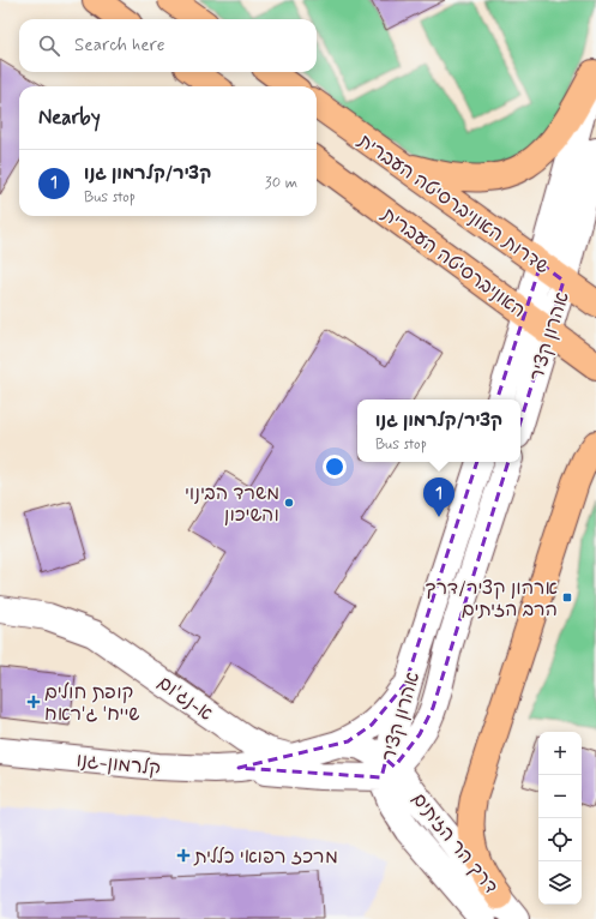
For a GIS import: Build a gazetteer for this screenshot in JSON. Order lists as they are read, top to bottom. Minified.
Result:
{"streets":{"main road":["שדרות האוניברסיטה העברית","האוניברסיטה העברית"],"street":["אהרון קציר","א-נג'ום","קלרמון-גנו","דרך הר הזיתים"]},"crossings":[["שדרות האוניברסיטה העברית","אהרון קציר"],["האוניברסיטה העברית","אהרון קציר"],["אהרון קציר","קלרמון-גנו"],["אהרון קציר","דרך הר הזיתים"],["א-נג'ום","קלרמון-גנו"],["קלרמון-גנו","דרך הר הזיתים"]],"places":{"other":["משרד הבינוי והשיכון"],"transit":["ארהון קציר/דרך הרב הזיתים"],"health":["קופת חולים שייח' ג'ראח","מרכז רפואי כללית"]},"page":{"search":"Search here","heading":"Nearby","list":[{"mark":"1","name":"קציר/קלרמון גנו","note":"Bus stop","value":"30 m"}],"popup":["קציר/קלרמון גנו","Bus stop"],"pins":"1","map_buttons":["+","−"]}}
